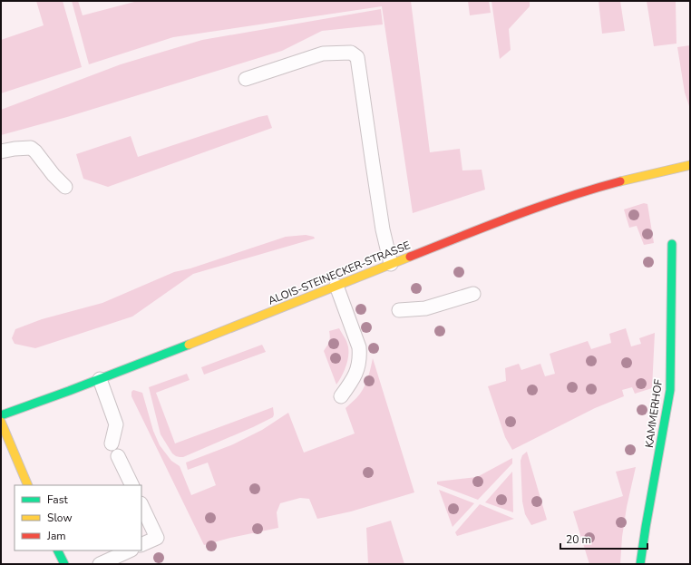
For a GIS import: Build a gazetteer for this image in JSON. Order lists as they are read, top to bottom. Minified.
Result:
{"streets":{"main road":["ALOIS-STEINECKER-STRASSE","KAMMERHOF"]},"legend":["Fast","Slow","Jam"],"scale_bar":"20 m"}
